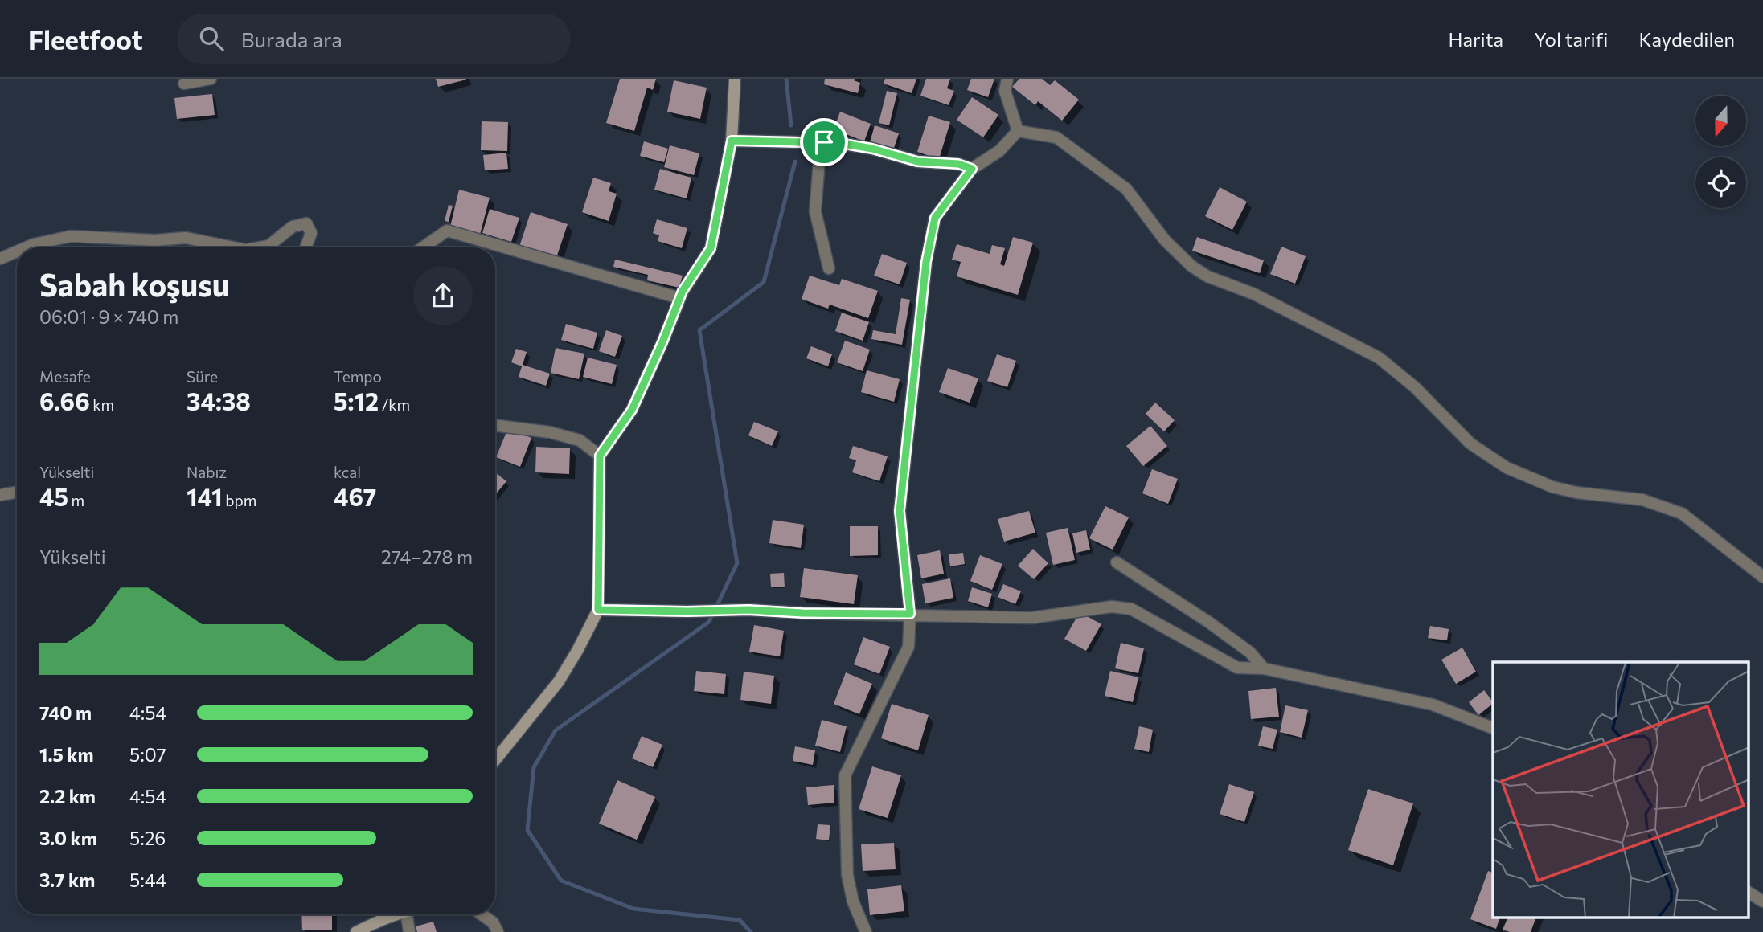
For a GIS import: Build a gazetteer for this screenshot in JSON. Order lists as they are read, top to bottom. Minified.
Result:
{"north":"bottom","page":{"header":"Fleetfoot","search":"Burada ara","nav":["Harita","Yol tarifi","Kaydedilen"],"heading":["Sabah koşusu","06:01 · 9 × 740 m"],"stats":[["Mesafe","6.66 km"],["Süre","34:38"],["Tempo","5:12 /km"],["Yükselti","45 m"],["Nabız","141 bpm"],["kcal","467"]],"chart":["Yükselti","274–278 m"],"list":[{"name":"740 m","note":"4:54"},{"name":"1.5 km","note":"5:07"},{"name":"2.2 km","note":"4:54"},{"name":"3.0 km","note":"5:26"},{"name":"3.7 km","note":"5:44"}]}}
